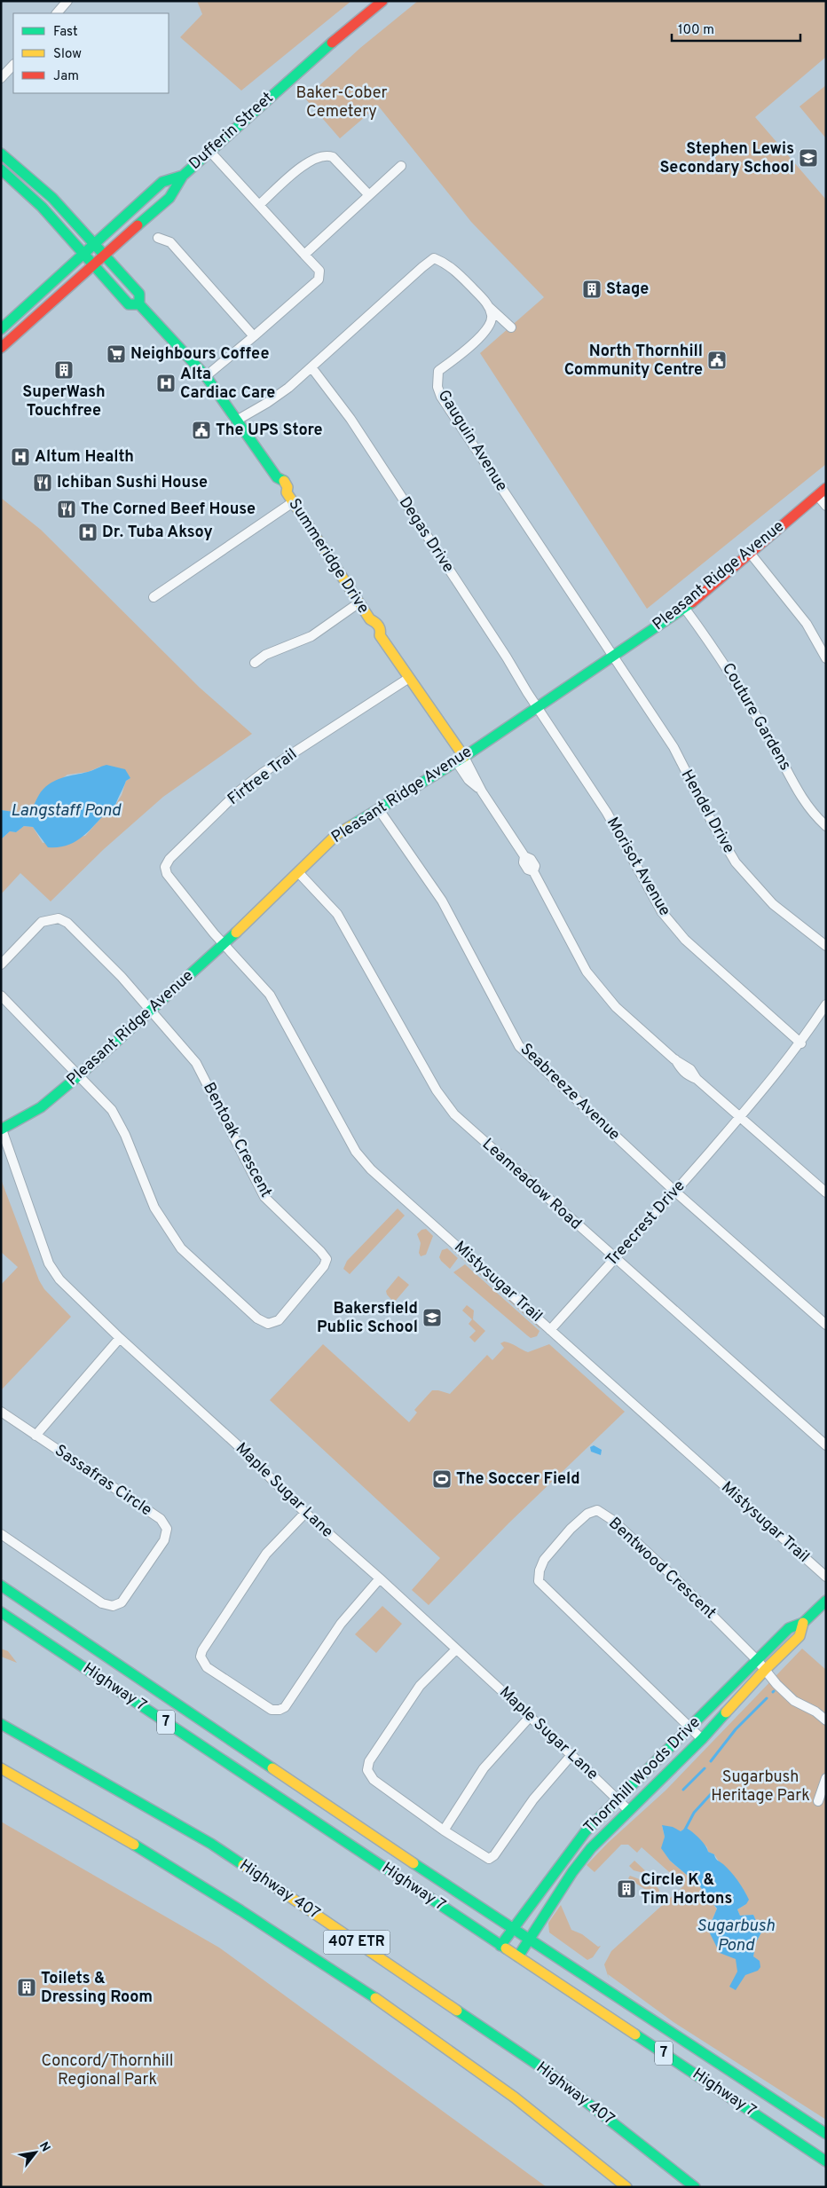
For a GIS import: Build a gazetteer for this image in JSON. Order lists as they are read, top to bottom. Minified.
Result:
{"streets":{"main road":["Dufferin Street","Summeridge Drive","Pleasant Ridge Avenue","Highway 7","7","Thornhill Woods Drive","Highway 407","407 ETR"],"street":["Gauguin Avenue","Degas Drive","Couture Gardens","Firtree Trail","Hendel Drive","Morisot Avenue","Seabreeze Avenue","Bentoak Crescent","Leameadow Road","Treecrest Drive","Mistysugar Trail","Sassafras Circle","Maple Sugar Lane","Bentwood Crescent"]},"crossings":[["Dufferin Street","Summeridge Drive"],["Gauguin Avenue","Pleasant Ridge Avenue"],["Gauguin Avenue","Hendel Drive"],["Degas Drive","Pleasant Ridge Avenue"],["Degas Drive","Morisot Avenue"],["Summeridge Drive","Pleasant Ridge Avenue"],["Summeridge Drive","Firtree Trail"],["Summeridge Drive","Treecrest Drive"],["Pleasant Ridge Avenue","Couture Gardens"],["Pleasant Ridge Avenue","Firtree Trail"],["Pleasant Ridge Avenue","Hendel Drive"],["Pleasant Ridge Avenue","Morisot Avenue"],["Pleasant Ridge Avenue","Seabreeze Avenue"],["Pleasant Ridge Avenue","Bentoak Crescent"],["Pleasant Ridge Avenue","Leameadow Road"],["Pleasant Ridge Avenue","Mistysugar Trail"],["Pleasant Ridge Avenue","Maple Sugar Lane"],["Firtree Trail","Mistysugar Trail"],["Seabreeze Avenue","Treecrest Drive"],["Leameadow Road","Treecrest Drive"],["Treecrest Drive","Mistysugar Trail"],["Maple Sugar Lane","Thornhill Woods Drive"],["Bentwood Crescent","Thornhill Woods Drive"],["Highway 7","Thornhill Woods Drive"]],"water":["Langstaff Pond","Sugarbush Pond"],"parks":["Baker-Cober Cemetery","Sugarbush Heritage Park","Concord/Thornhill Regional Park"],"places":{"school or university":["Stephen Lewis Secondary School","Bakersfield Public School"],"building":["Stage","SuperWash Touchfree","Circle K & Tim Hortons","Toilets & Dressing Room"],"supermarket":["Neighbours Coffee"],"public building":["North Thornhill Community Centre","The UPS Store"],"hospital":["Alta Cardiac Care","Altum Health","Dr. Tuba Aksoy"],"restaurant":["Ichiban Sushi House","The Corned Beef House"],"sports":["The Soccer Field"]},"legend":["Fast","Slow","Jam"],"scale_bar":"100 m","north":"top right"}
